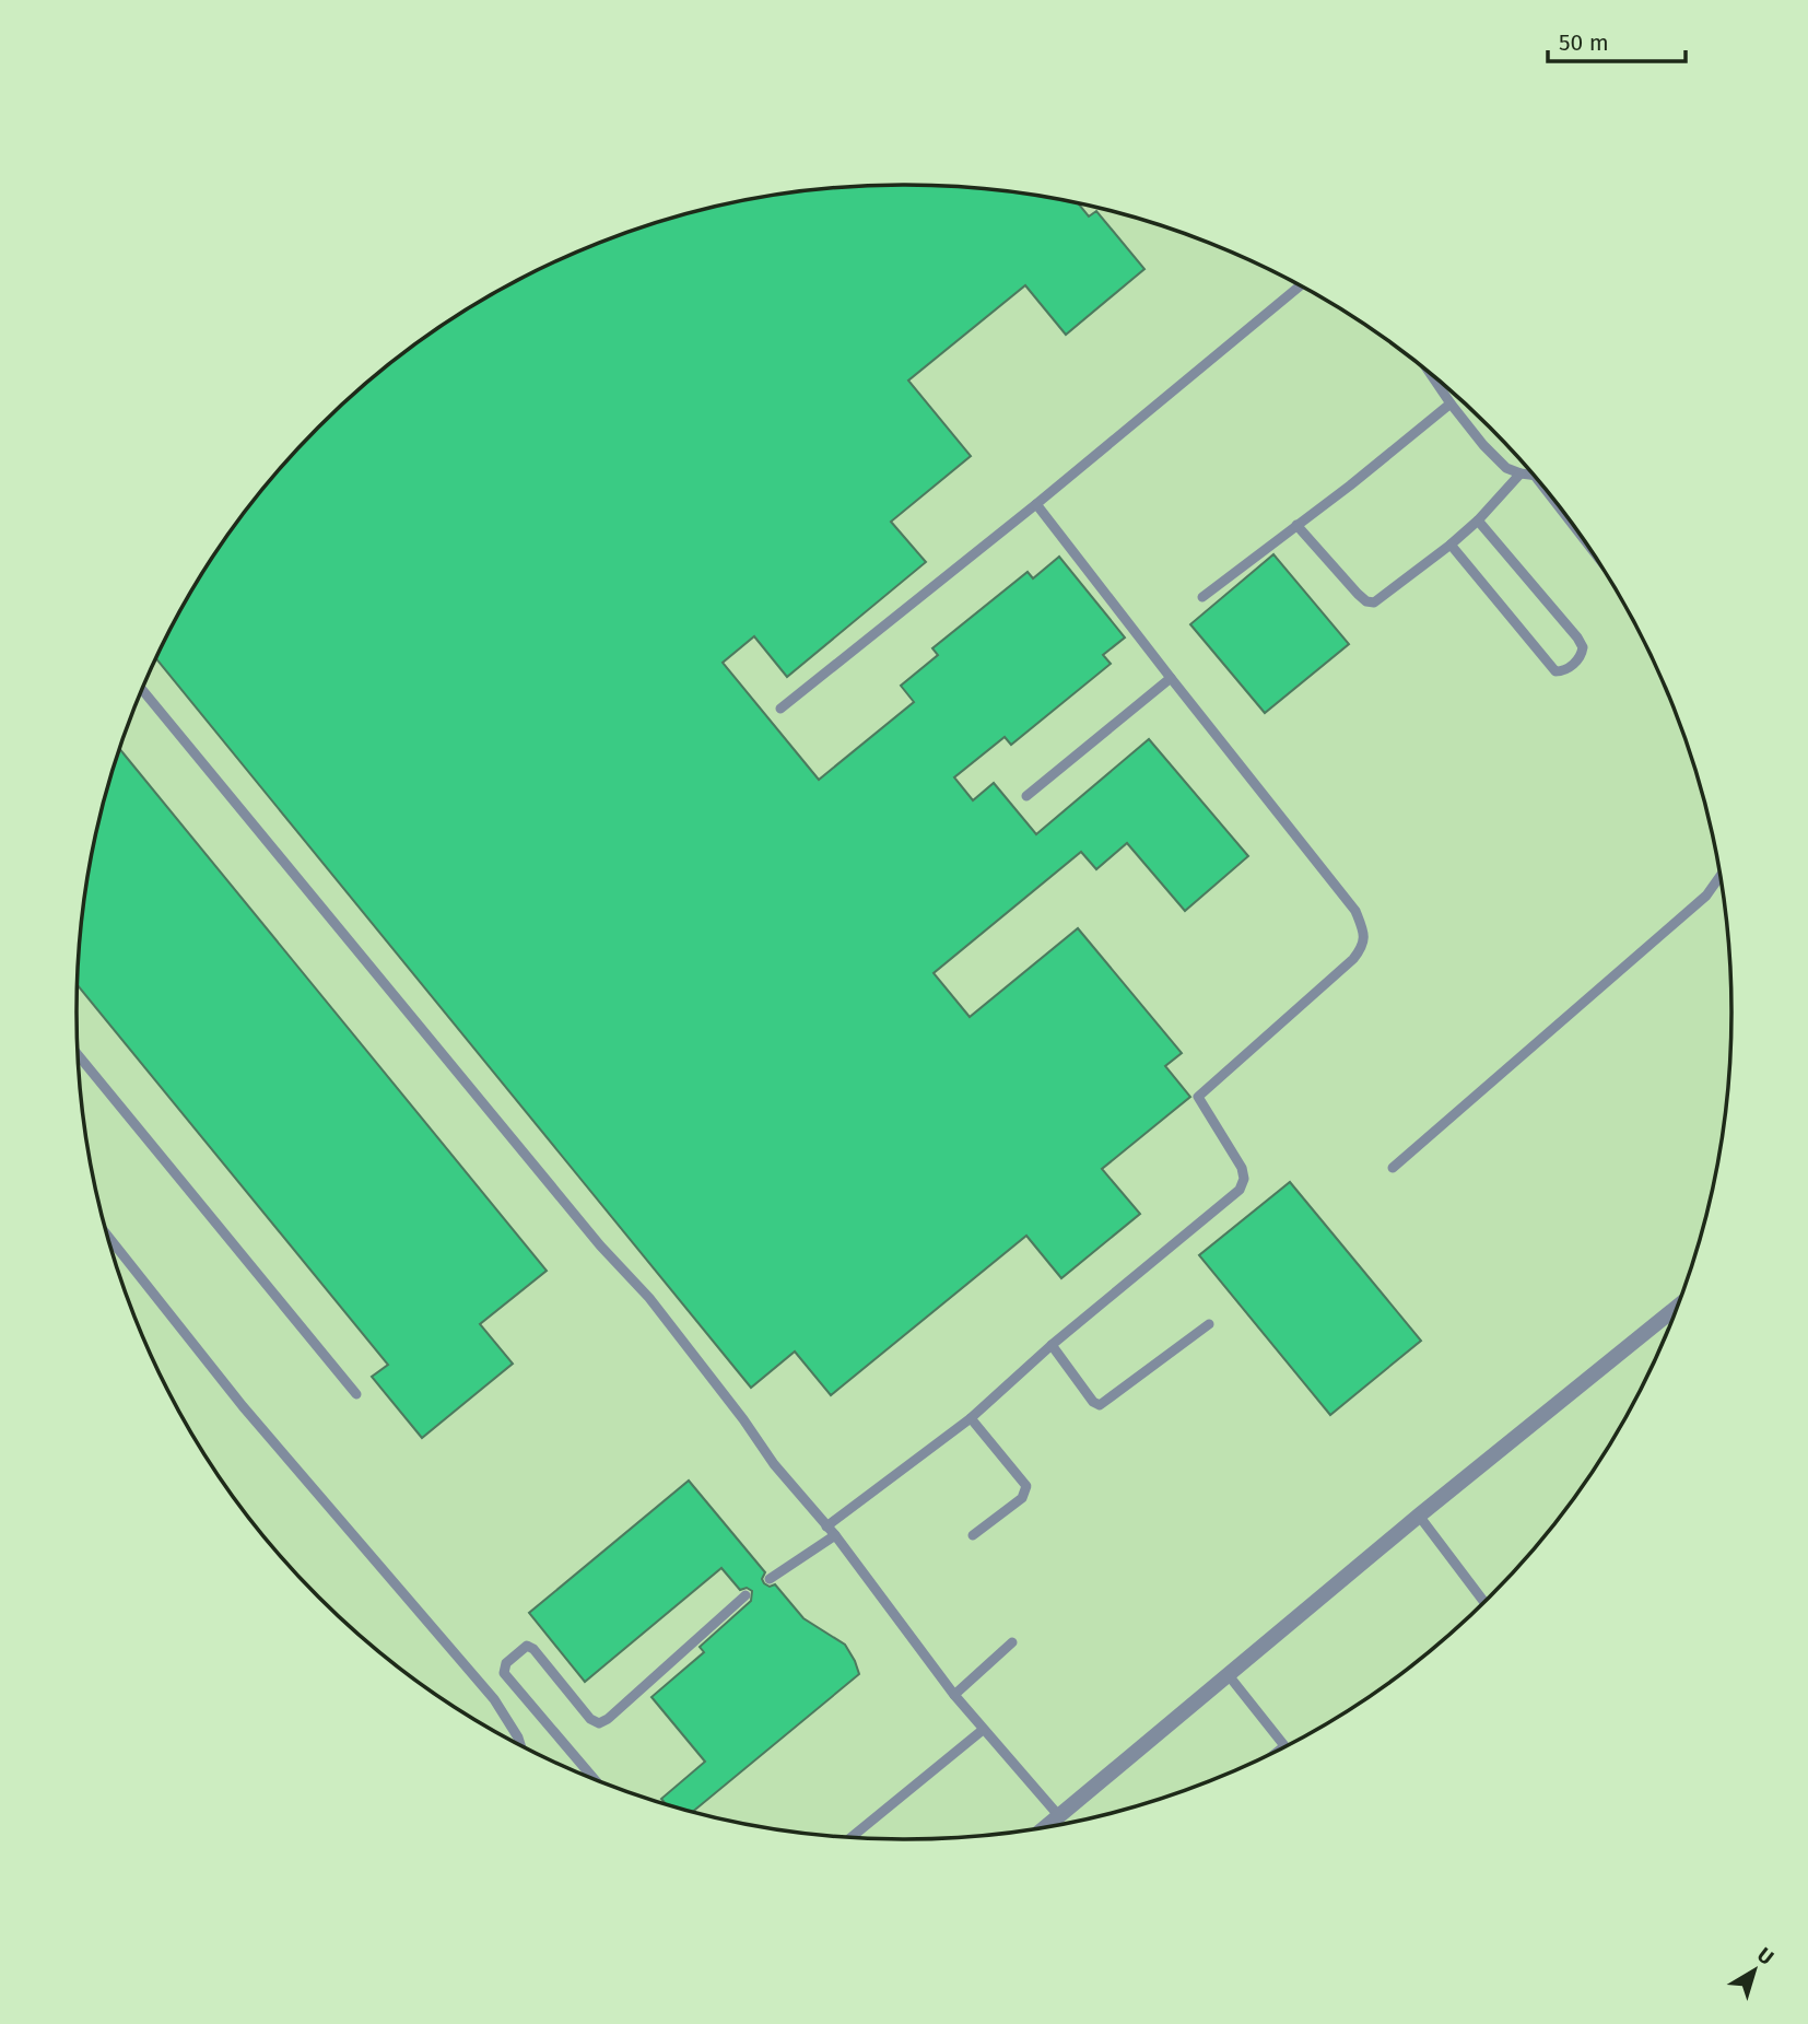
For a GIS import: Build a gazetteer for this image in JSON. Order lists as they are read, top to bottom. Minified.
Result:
{"scale_bar":"50 m","north":"top right"}
